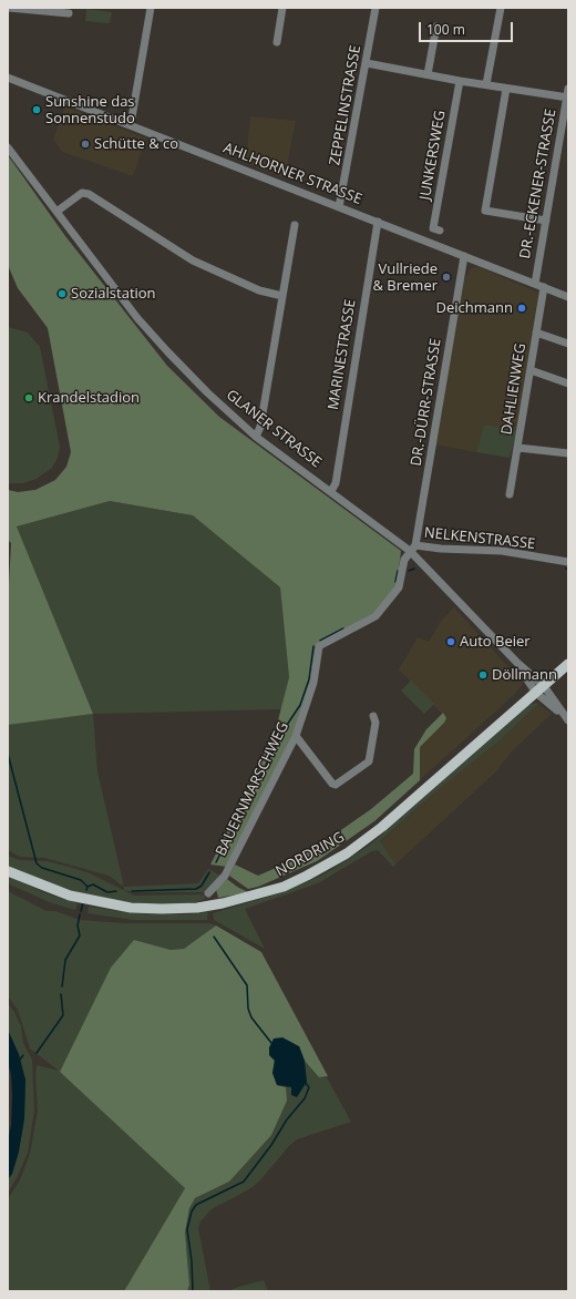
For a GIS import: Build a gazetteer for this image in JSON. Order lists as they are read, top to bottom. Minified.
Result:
{"streets":{"main road":["NORDRING"],"street":["ZEPPELINSTRASSE","JUNKERSWEG","AHLHORNER STRASSE","DR.-ECKENER-STRASSE","MARINESTRASSE","DAHLIENWEG","DR.-DÜRR-STRASSE","GLANER STRASSE","NELKENSTRASSE","BAUERNMARSCHWEG"]},"crossings":[["ZEPPELINSTRASSE","AHLHORNER STRASSE"],["AHLHORNER STRASSE","DR.-ECKENER-STRASSE"],["AHLHORNER STRASSE","MARINESTRASSE"],["AHLHORNER STRASSE","DAHLIENWEG"],["AHLHORNER STRASSE","DR.-DÜRR-STRASSE"],["MARINESTRASSE","GLANER STRASSE"],["DR.-DÜRR-STRASSE","GLANER STRASSE"],["DR.-DÜRR-STRASSE","NELKENSTRASSE"],["DR.-DÜRR-STRASSE","BAUERNMARSCHWEG"],["GLANER STRASSE","NELKENSTRASSE"],["GLANER STRASSE","BAUERNMARSCHWEG"],["GLANER STRASSE","NORDRING"],["NELKENSTRASSE","BAUERNMARSCHWEG"]],"places":["Sunshine das Sonnenstudo","Schütte & co","Vullriede & Bremer","Sozialstation","Deichmann","Krandelstadion","Auto Beier","Döllmann"],"scale_bar":"100 m"}
